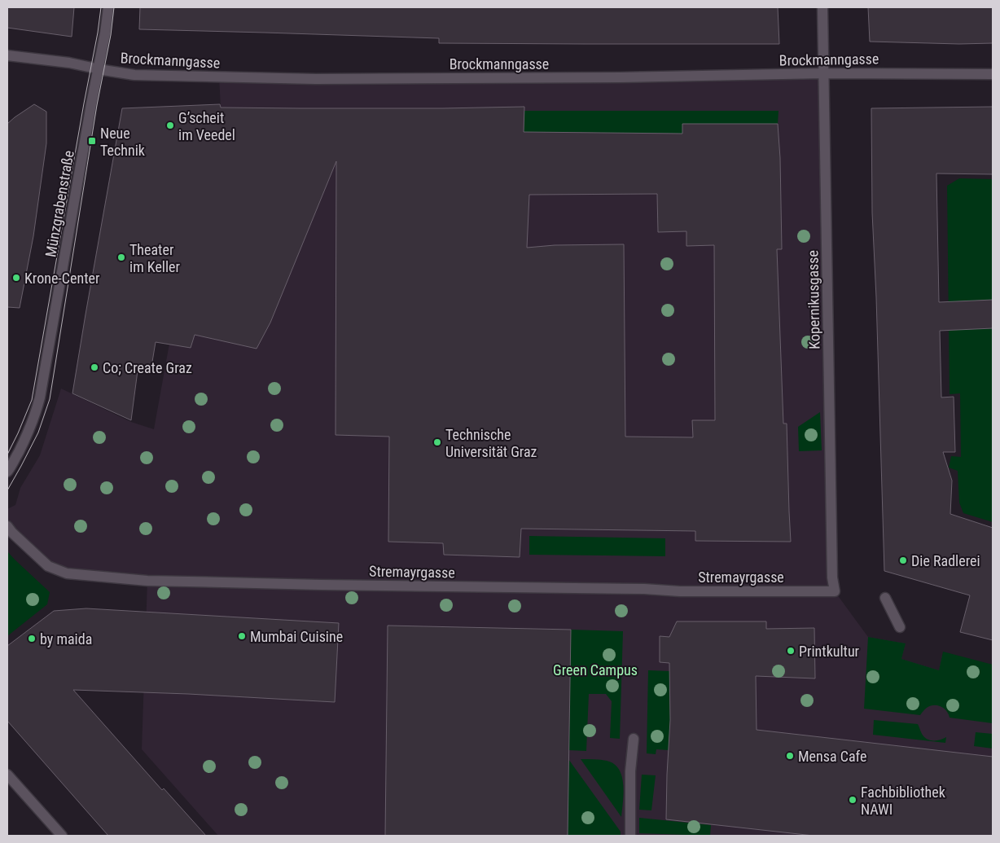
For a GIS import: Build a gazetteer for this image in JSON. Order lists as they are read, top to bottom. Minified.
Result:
{"streets":{"street":["Brockmanngasse","Münzgrabenstraße","Kopernikusgasse","Stremayrgasse"]},"crossings":[["Brockmanngasse","Münzgrabenstraße"],["Brockmanngasse","Kopernikusgasse"],["Kopernikusgasse","Stremayrgasse"]],"parks":["Green Campus"],"places":{"other":["G’scheit im Veedel","Theater im Keller","Krone-Center","Co; Create Graz","Technische Universität Graz","Die Radlerei","Mumbai Cuisine","by maida","Printkultur","Mensa Cafe","Fachbibliothek NAWI"],"transit":["Neue Technik"]}}
